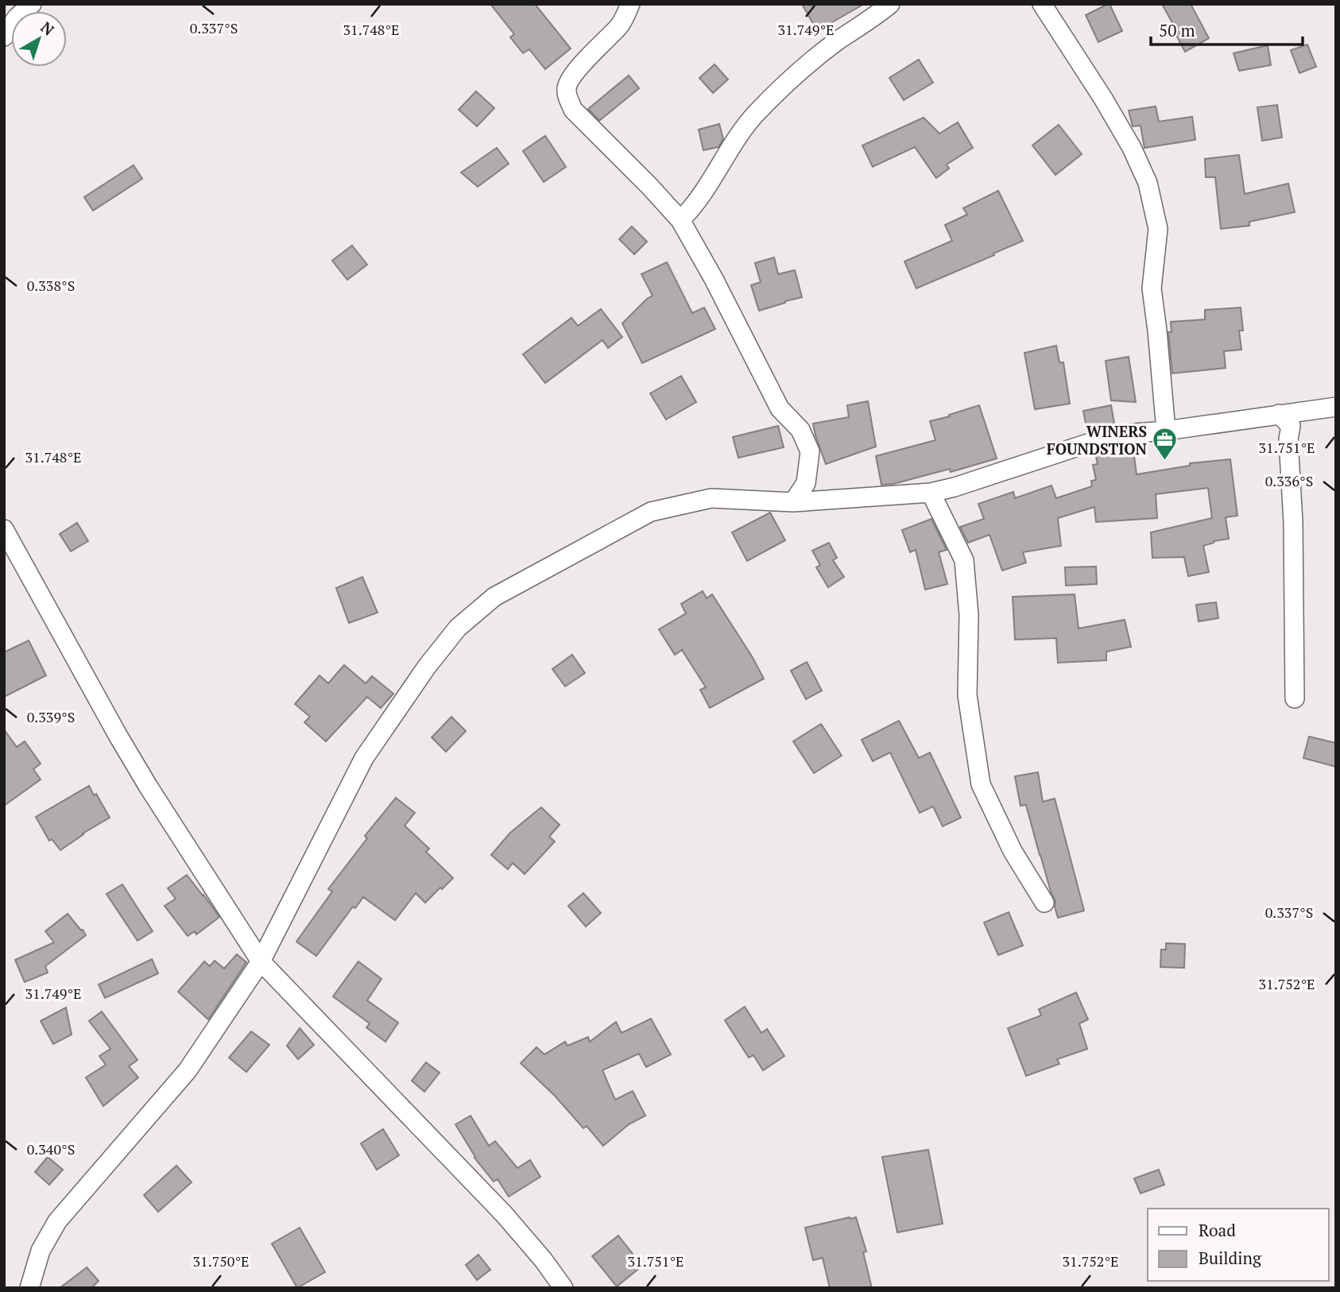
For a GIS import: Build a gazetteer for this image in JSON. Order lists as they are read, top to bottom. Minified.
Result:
{"places":{"office":["WINERS FOUNDSTION"]},"legend":["Road","Building"],"scale_bar":"50 m","north":"top right","coordinates":["0.337°S","31.748°E","31.749°E","0.338°S","31.751°E","0.336°S","0.339°S","31.752°E","0.340°S","31.750°E"]}
